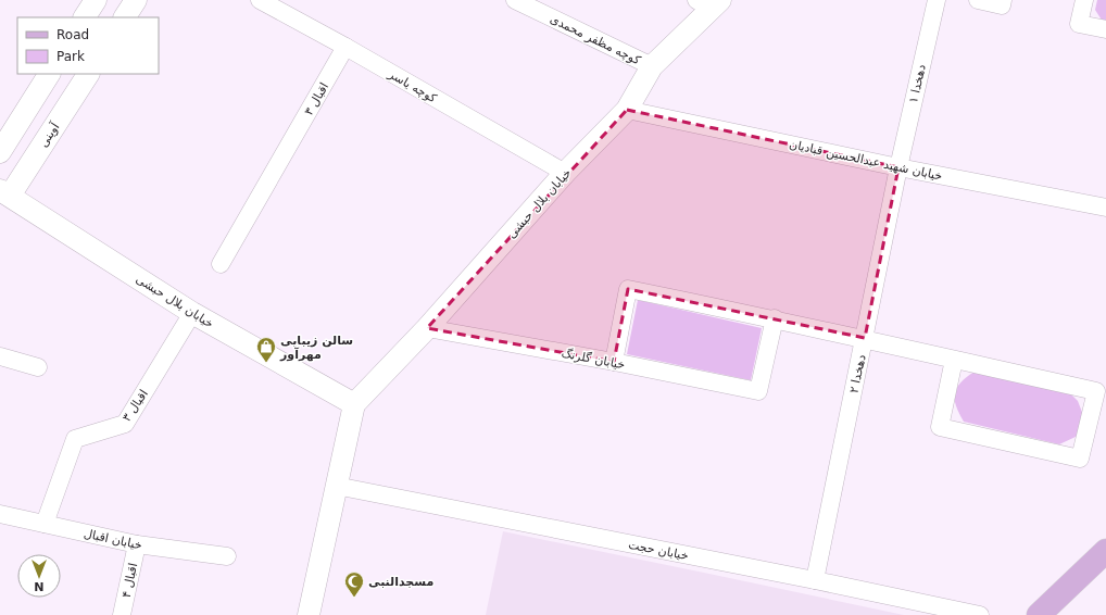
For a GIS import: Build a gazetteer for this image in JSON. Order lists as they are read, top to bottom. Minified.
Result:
{"streets":{"street":["کوچه مظفر محمدی","دهخدا ۱","کوچه یاسر","اقبال ۳","آوینی","خیابان شهید عبدالحسین قبادیان","خیابان بلال حبشی","خیابان گلرنگ","دهخدا ۲","خیابان اقبال","خیابان حجت","اقبال ۴"]},"crossings":[["کوچه مظفر محمدی","خیابان بلال حبشی"],["دهخدا ۱","خیابان شهید عبدالحسین قبادیان"],["دهخدا ۱","دهخدا ۲"],["کوچه یاسر","اقبال ۳"],["کوچه یاسر","خیابان بلال حبشی"],["اقبال ۳","خیابان بلال حبشی"],["اقبال ۳","خیابان اقبال"],["آوینی","خیابان بلال حبشی"],["خیابان شهید عبدالحسین قبادیان","خیابان بلال حبشی"],["خیابان شهید عبدالحسین قبادیان","دهخدا ۲"],["خیابان بلال حبشی","خیابان گلرنگ"],["دهخدا ۲","خیابان حجت"],["خیابان اقبال","اقبال ۴"]],"places":{"shop":["سالن زیبایی مهرآور"],"mosque":["مسجدالنبی"]},"legend":["Road","Park"],"north":"bottom"}
